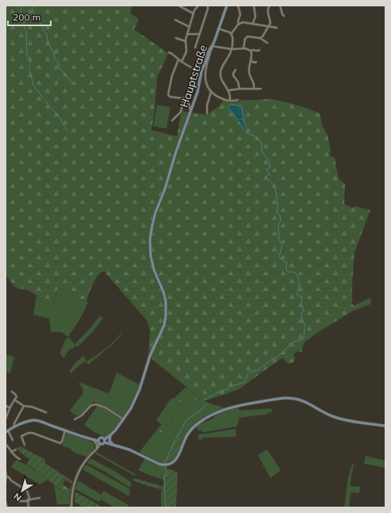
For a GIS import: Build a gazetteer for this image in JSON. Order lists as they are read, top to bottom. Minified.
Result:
{"streets":{"main road":["Hauptstraße"]},"scale_bar":"200 m","north":"bottom left"}
